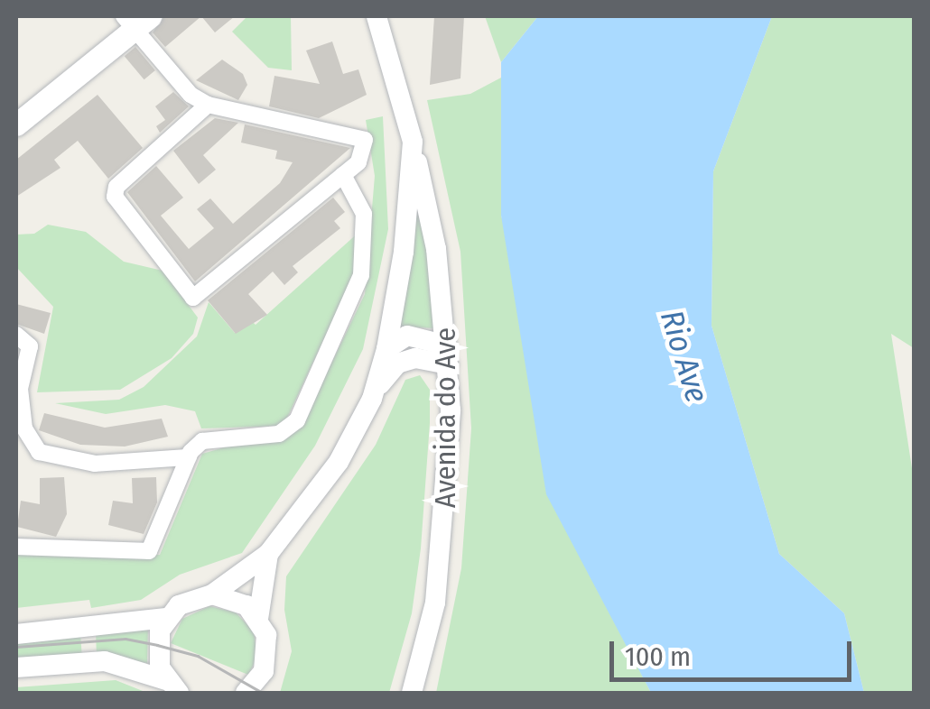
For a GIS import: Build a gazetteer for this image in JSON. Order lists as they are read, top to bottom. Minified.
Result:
{"streets":{"street":["Avenida do Ave"]},"water":["Rio Ave"],"scale_bar":"100 m"}
